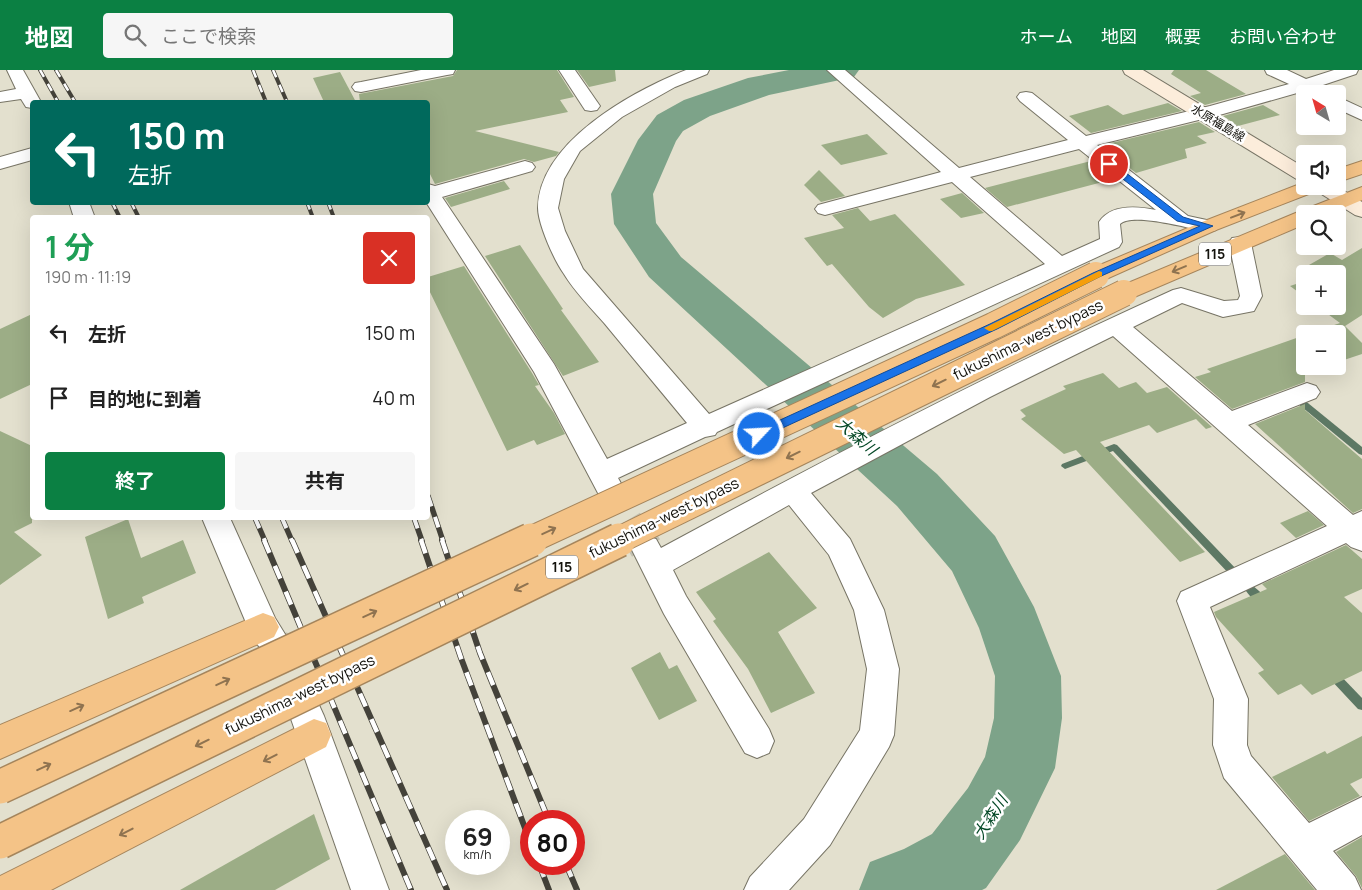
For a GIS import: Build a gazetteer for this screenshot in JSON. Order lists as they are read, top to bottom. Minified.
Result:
{"streets":{"highway":["115","fukushima-west bypass"],"main road":["水原福島線"]},"water":["大森川"],"north":"top left","page":{"header":"地図","search":"ここで検索","nav":["ホーム","地図","概要","お問い合わせ"],"map_buttons":["+","−"],"turn":["150 m","左折"],"heading":["1 分","190 m · 11:19"],"list":[{"name":"左折","value":"150 m"},{"name":"目的地に到着","value":"40 m"}],"buttons":["終了","共有"],"speed":"69 km/h","limit":"80"}}
